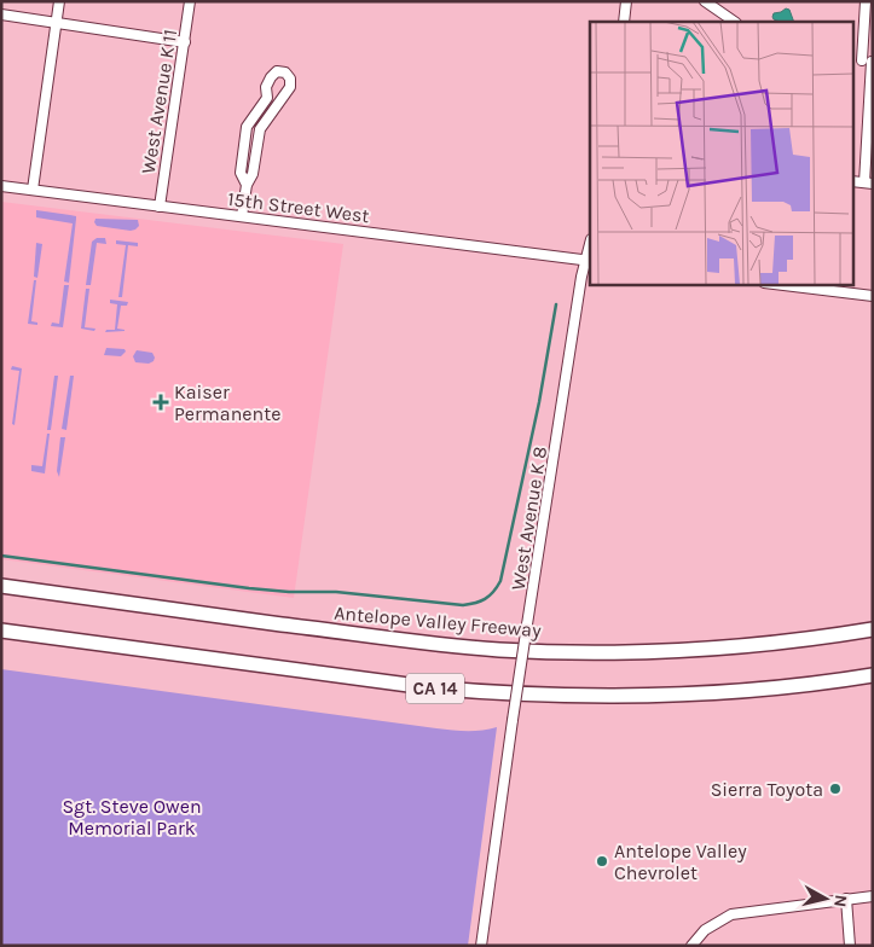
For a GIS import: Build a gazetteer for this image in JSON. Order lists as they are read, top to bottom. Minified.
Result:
{"streets":{"highway":["Antelope Valley Freeway","CA 14"],"street":["West Avenue K 11","15th Street West","West Avenue K 8"]},"crossings":[["West Avenue K 11","15th Street West"],["15th Street West","West Avenue K 8"]],"parks":["Sgt. Steve Owen Memorial Park"],"places":{"health":["Kaiser Permanente"],"other":["Sierra Toyota","Antelope Valley Chevrolet"]},"north":"right"}
